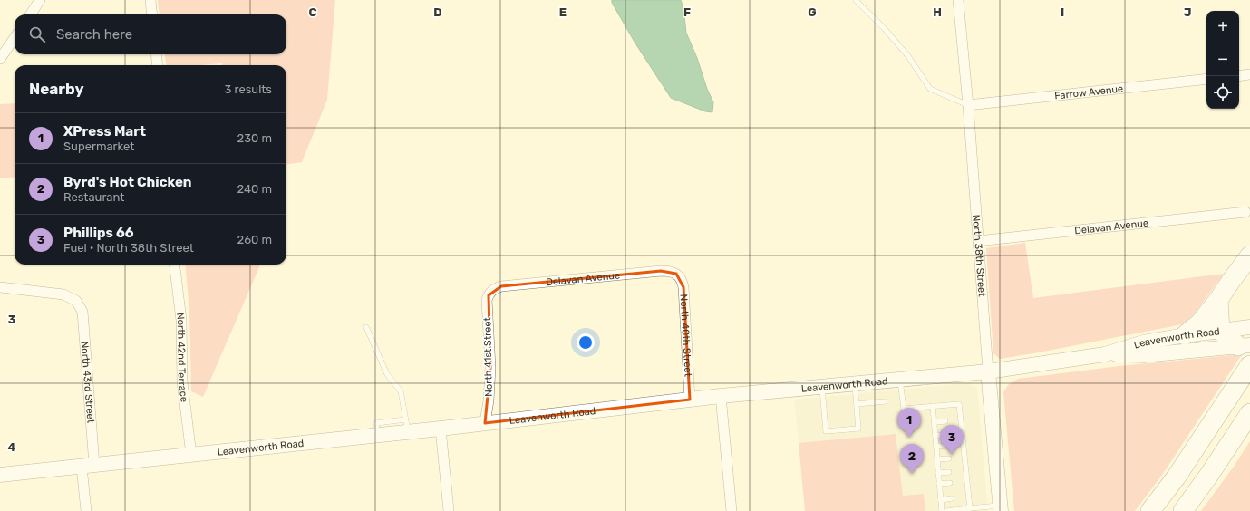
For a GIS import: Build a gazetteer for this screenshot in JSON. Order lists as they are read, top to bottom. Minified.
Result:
{"streets":{"main road":["North 38th Street","Leavenworth Road"],"street":["Farrow Avenue","Delavan Avenue","North 40th Street","North 41st Street","North 42nd Terrace","North 43rd Street"]},"crossings":[["Farrow Avenue","North 38th Street"],["Delavan Avenue","North 38th Street"],["Delavan Avenue","North 40th Street"],["Delavan Avenue","North 41st Street"],["North 38th Street","Leavenworth Road"],["North 40th Street","Leavenworth Road"],["Leavenworth Road","North 41st Street"],["Leavenworth Road","North 42nd Terrace"],["Leavenworth Road","North 43rd Street"]],"page":{"map_buttons":["+","−"],"search":"Search here","heading":["Nearby","3 results"],"list":[{"mark":"1","name":"XPress Mart","note":"Supermarket","value":"230 m"},{"mark":"2","name":"Byrd's Hot Chicken","note":"Restaurant","value":"240 m"},{"mark":"3","name":"Phillips 66","note":"Fuel · North 38th Street","value":"260 m"}],"pins":["1","3","2"]},"grid":{"columns":["C","D","E","F","G","H","I","J"],"rows":["3","4"]}}
